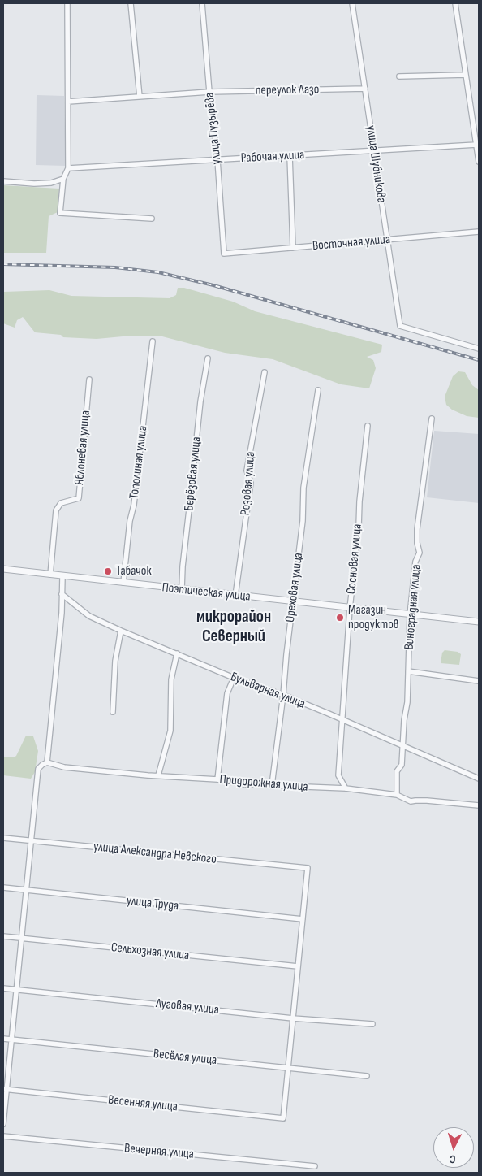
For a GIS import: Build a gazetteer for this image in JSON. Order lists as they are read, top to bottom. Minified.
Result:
{"streets":{"street":["переулок Лазо","улица Пузырёва","Рабочая улица","улица Шубникова","Восточная улица","Яблоневая улица","Тополиная улица","Берёзовая улица","Розовая улица","Сосновая улица","Ореховая улица","Поэтическая улица","Виноградная улица","Бульварная улица","Придорожная улица","улица Александра Невского","улица Труда","Сельхозная улица","Луговая улица","Весёлая улица","Весенняя улица","Вечерняя улица"]},"crossings":[["переулок Лазо","улица Пузырёва"],["переулок Лазо","улица Шубникова"],["улица Пузырёва","Рабочая улица"],["улица Пузырёва","Восточная улица"],["Рабочая улица","улица Шубникова"],["улица Шубникова","Восточная улица"],["Яблоневая улица","Поэтическая улица"],["Тополиная улица","Поэтическая улица"],["Берёзовая улица","Поэтическая улица"],["Розовая улица","Поэтическая улица"],["Сосновая улица","Поэтическая улица"],["Сосновая улица","Бульварная улица"],["Сосновая улица","Придорожная улица"],["Ореховая улица","Поэтическая улица"],["Ореховая улица","Бульварная улица"],["Ореховая улица","Придорожная улица"],["Поэтическая улица","Виноградная улица"],["Виноградная улица","Бульварная улица"],["Виноградная улица","Придорожная улица"],["улица Александра Невского","улица Труда"],["Весёлая улица","Весенняя улица"]],"districts":["микрорайон Северный"],"places":["Табачок","Магазин продуктов"],"north":"bottom"}
